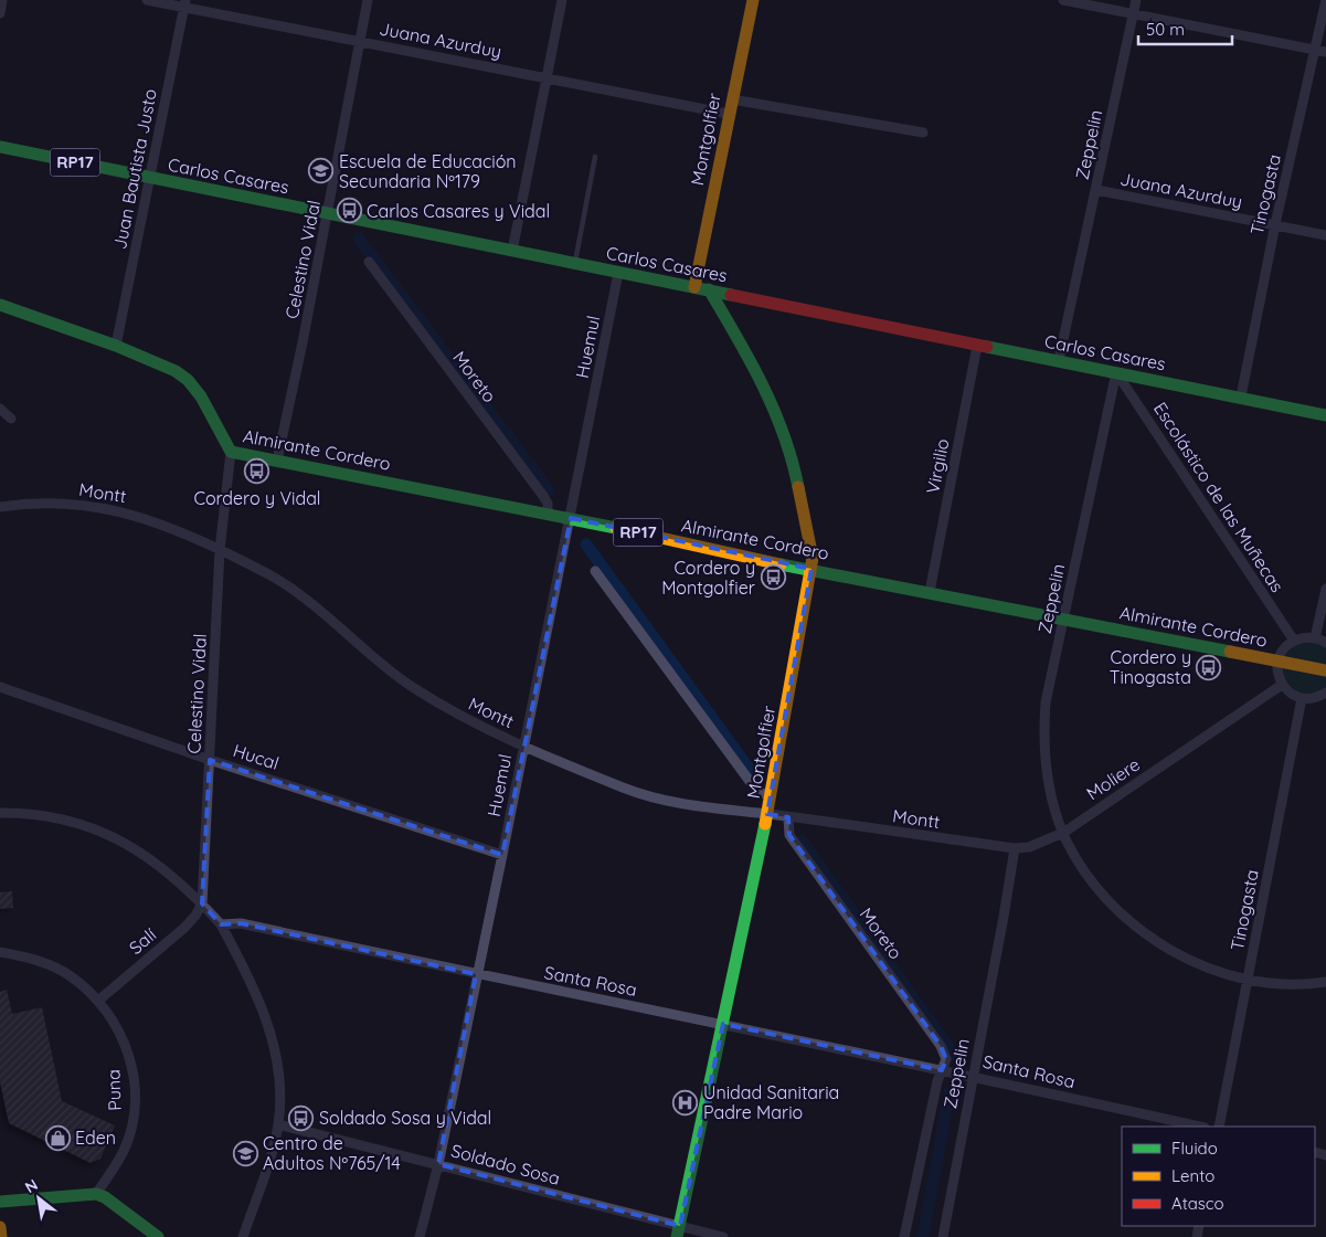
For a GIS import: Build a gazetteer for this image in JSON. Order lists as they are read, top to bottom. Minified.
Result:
{"streets":{"main road":["Montgolfier","RP17","Carlos Casares","Almirante Cordero"],"street":["Juana Azurduy","Zeppelin","Juan Bautista Justo","Tinogasta","Celestino Vidal","Huemul","Moreto","Virgilio","Montt","Escolástico de las Muñecas","Hucal","Moliere","Salí","Santa Rosa","Puna","Soldado Sosa"]},"crossings":[["Juana Azurduy","Montgolfier"],["Juana Azurduy","Zeppelin"],["Juana Azurduy","Juan Bautista Justo"],["Juana Azurduy","Tinogasta"],["Juana Azurduy","Celestino Vidal"],["Montgolfier","Carlos Casares"],["Montgolfier","Almirante Cordero"],["Montgolfier","Montt"],["Montgolfier","Santa Rosa"],["Montgolfier","Soldado Sosa"],["Zeppelin","Carlos Casares"],["Zeppelin","Moreto"],["Zeppelin","Almirante Cordero"],["Zeppelin","Montt"],["Zeppelin","Escolástico de las Muñecas"],["Zeppelin","Moliere"],["Zeppelin","Santa Rosa"],["Juan Bautista Justo","Carlos Casares"],["Juan Bautista Justo","Almirante Cordero"],["Carlos Casares","Tinogasta"],["Carlos Casares","Celestino Vidal"],["Carlos Casares","Huemul"],["Carlos Casares","Virgilio"],["Carlos Casares","Escolástico de las Muñecas"],["Celestino Vidal","Almirante Cordero"],["Celestino Vidal","Montt"],["Celestino Vidal","Hucal"],["Celestino Vidal","Salí"],["Huemul","Almirante Cordero"],["Huemul","Montt"],["Huemul","Hucal"],["Huemul","Santa Rosa"],["Huemul","Soldado Sosa"],["Moreto","Almirante Cordero"],["Moreto","Montt"],["Moreto","Santa Rosa"],["Almirante Cordero","Virgilio"],["Montt","Moliere"],["Salí","Puna"]],"places":{"school or university":["Escuela de Educación Secundaria Nº179","Centro de Adultos Nº765/14"],"bus stop":["Carlos Casares y Vidal","Cordero y Vidal","Cordero y Montgolfier","Cordero y Tinogasta","Soldado Sosa y Vidal"],"hospital":["Unidad Sanitaria Padre Mario"],"shop":["Eden"]},"legend":["Fluido","Lento","Atasco"],"scale_bar":"50 m","north":"top left"}
